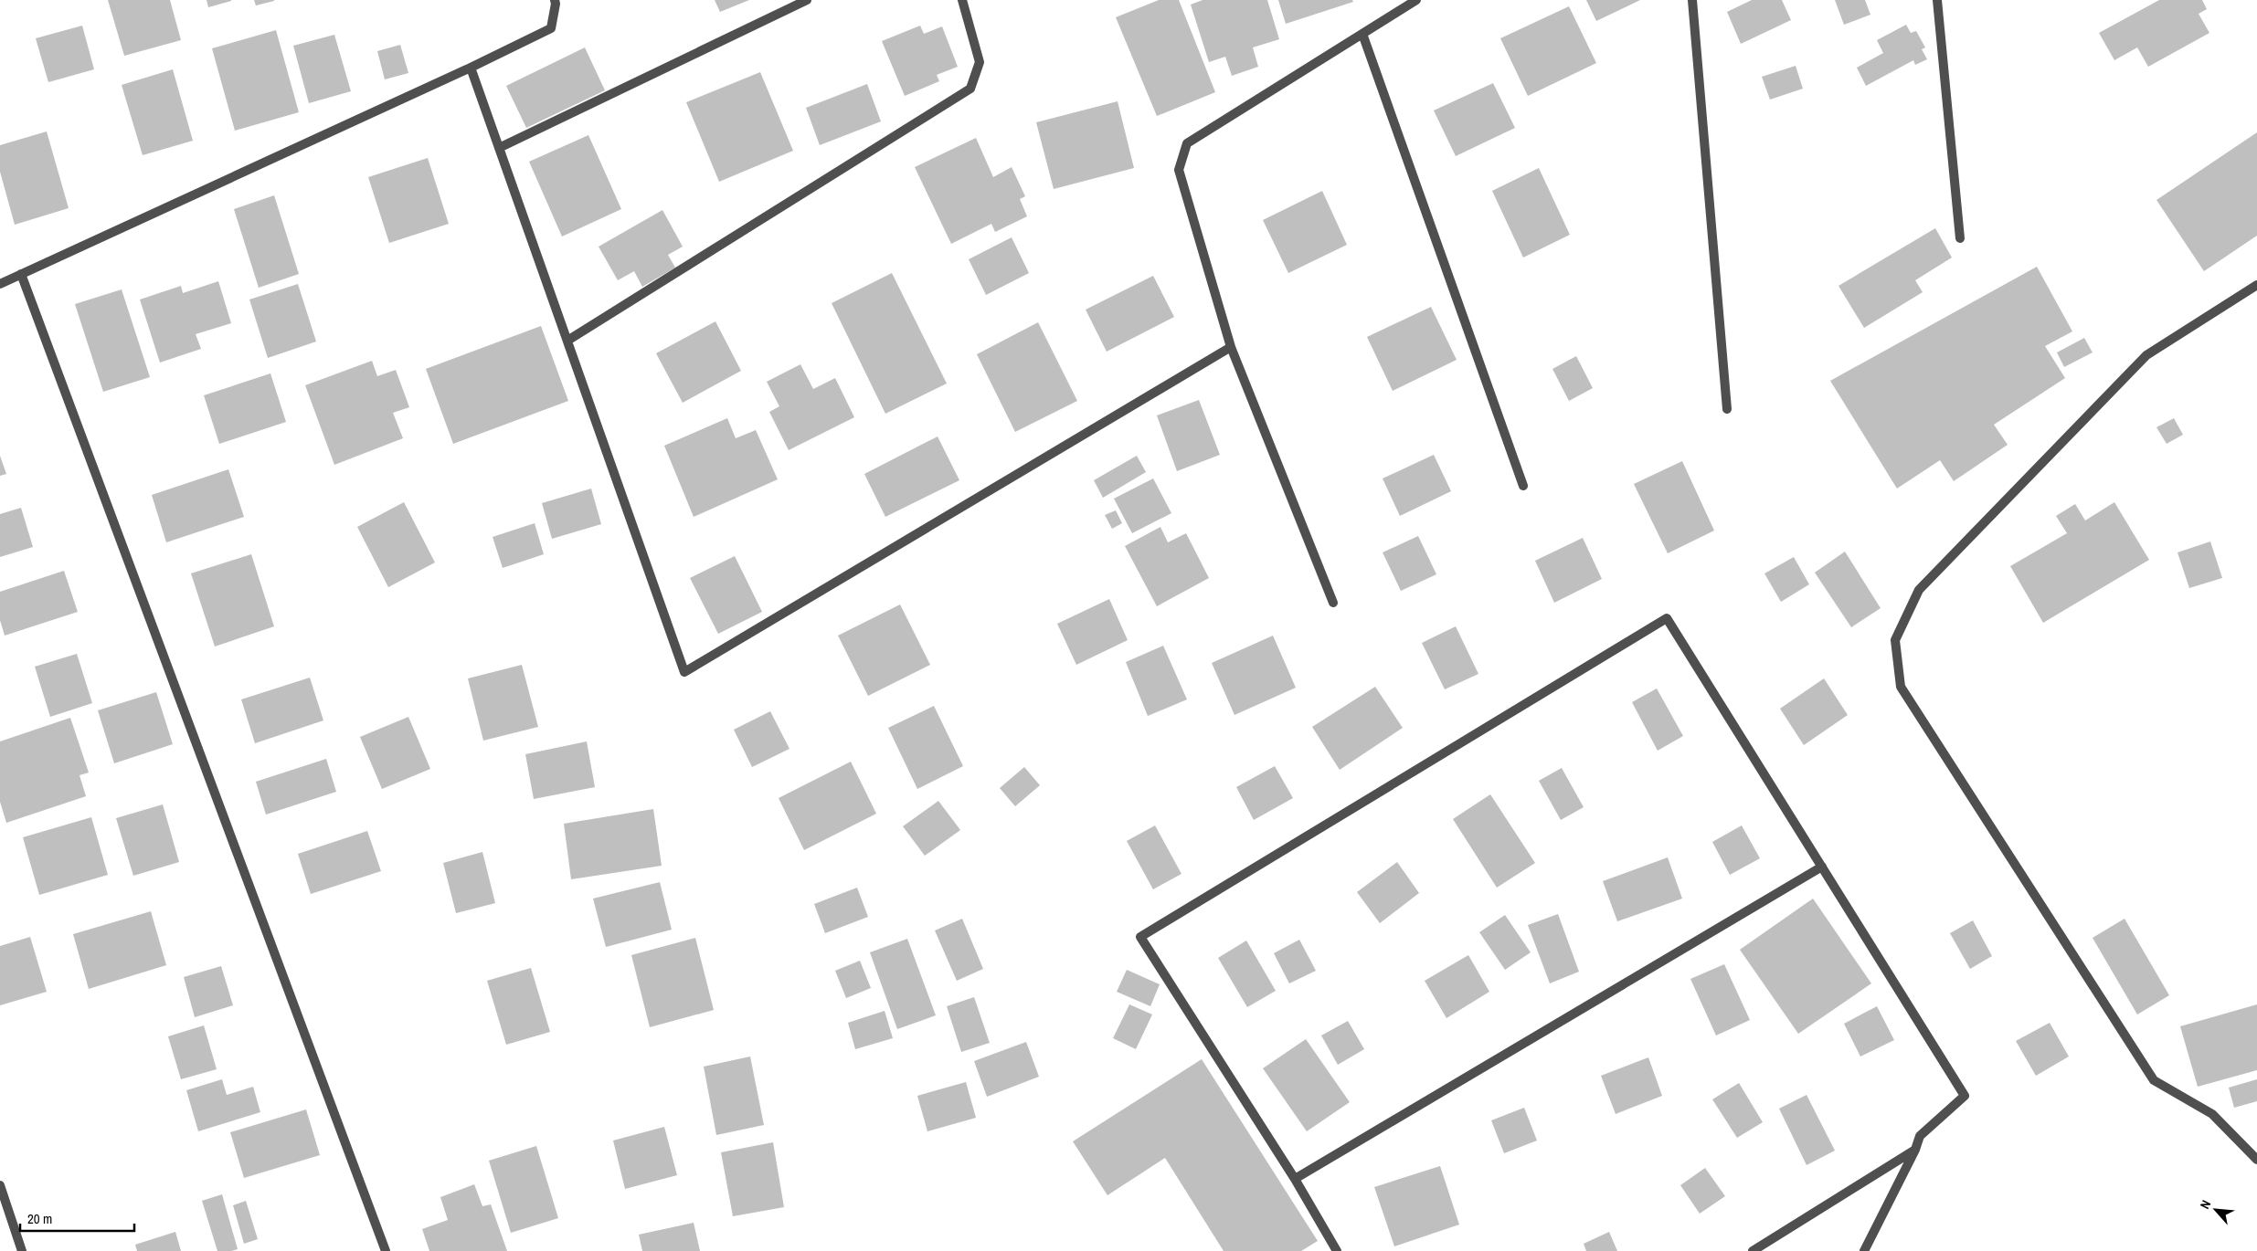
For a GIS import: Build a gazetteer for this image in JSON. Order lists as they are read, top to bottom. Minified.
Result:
{"scale_bar":"20 m","north":"top left"}
